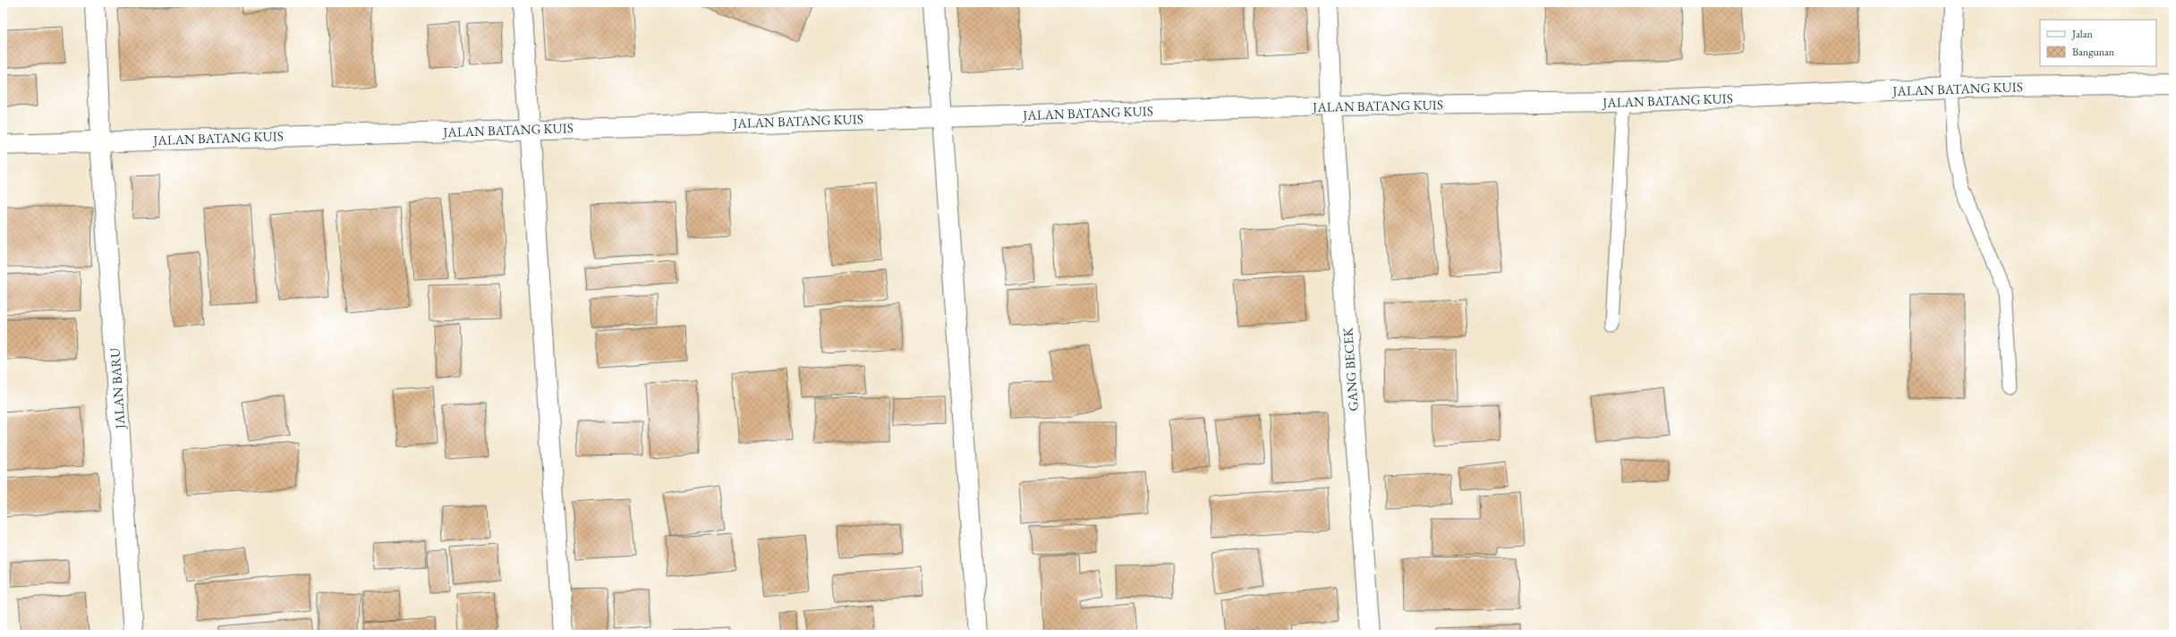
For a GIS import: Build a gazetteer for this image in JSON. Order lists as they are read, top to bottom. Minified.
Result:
{"streets":{"street":["JALAN BATANG KUIS","GANG BECEK","JALAN BARU"]},"crossings":[["JALAN BATANG KUIS","GANG BECEK"],["JALAN BATANG KUIS","JALAN BARU"]],"legend":["Jalan","Bangunan"]}
